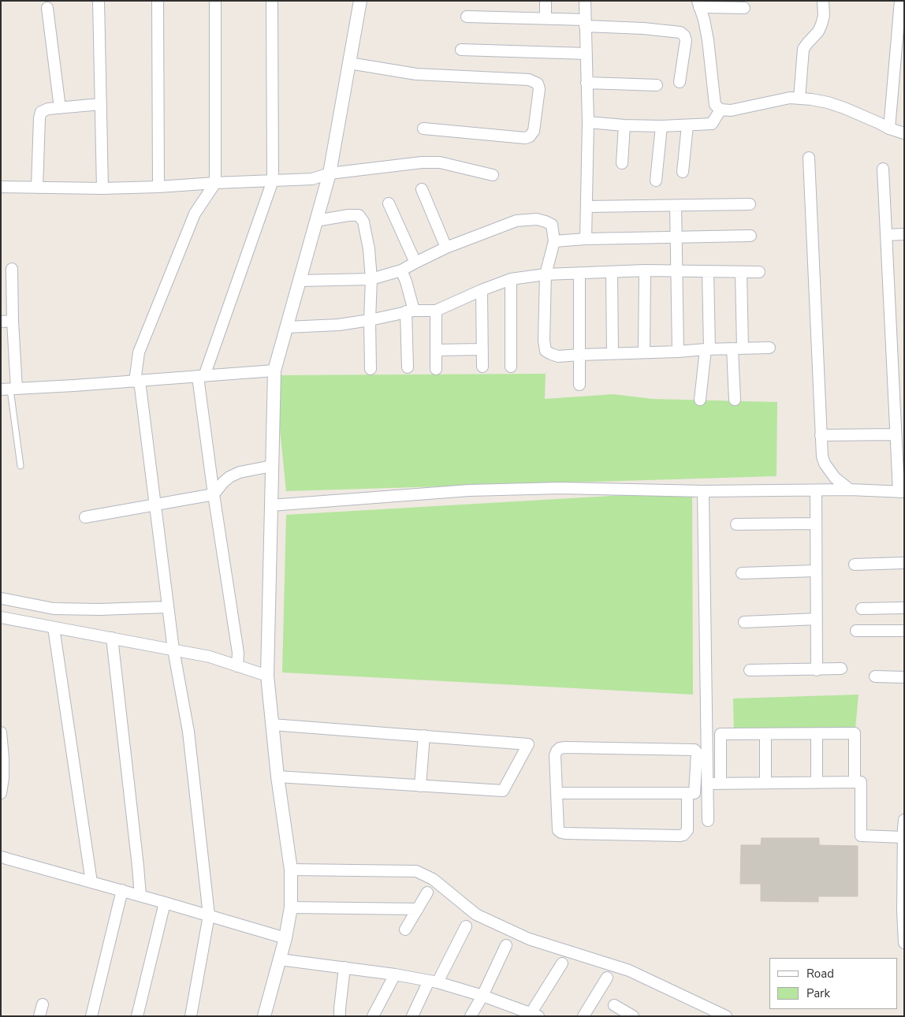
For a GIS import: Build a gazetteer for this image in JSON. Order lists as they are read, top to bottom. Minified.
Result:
{"legend":["Road","Park"]}
